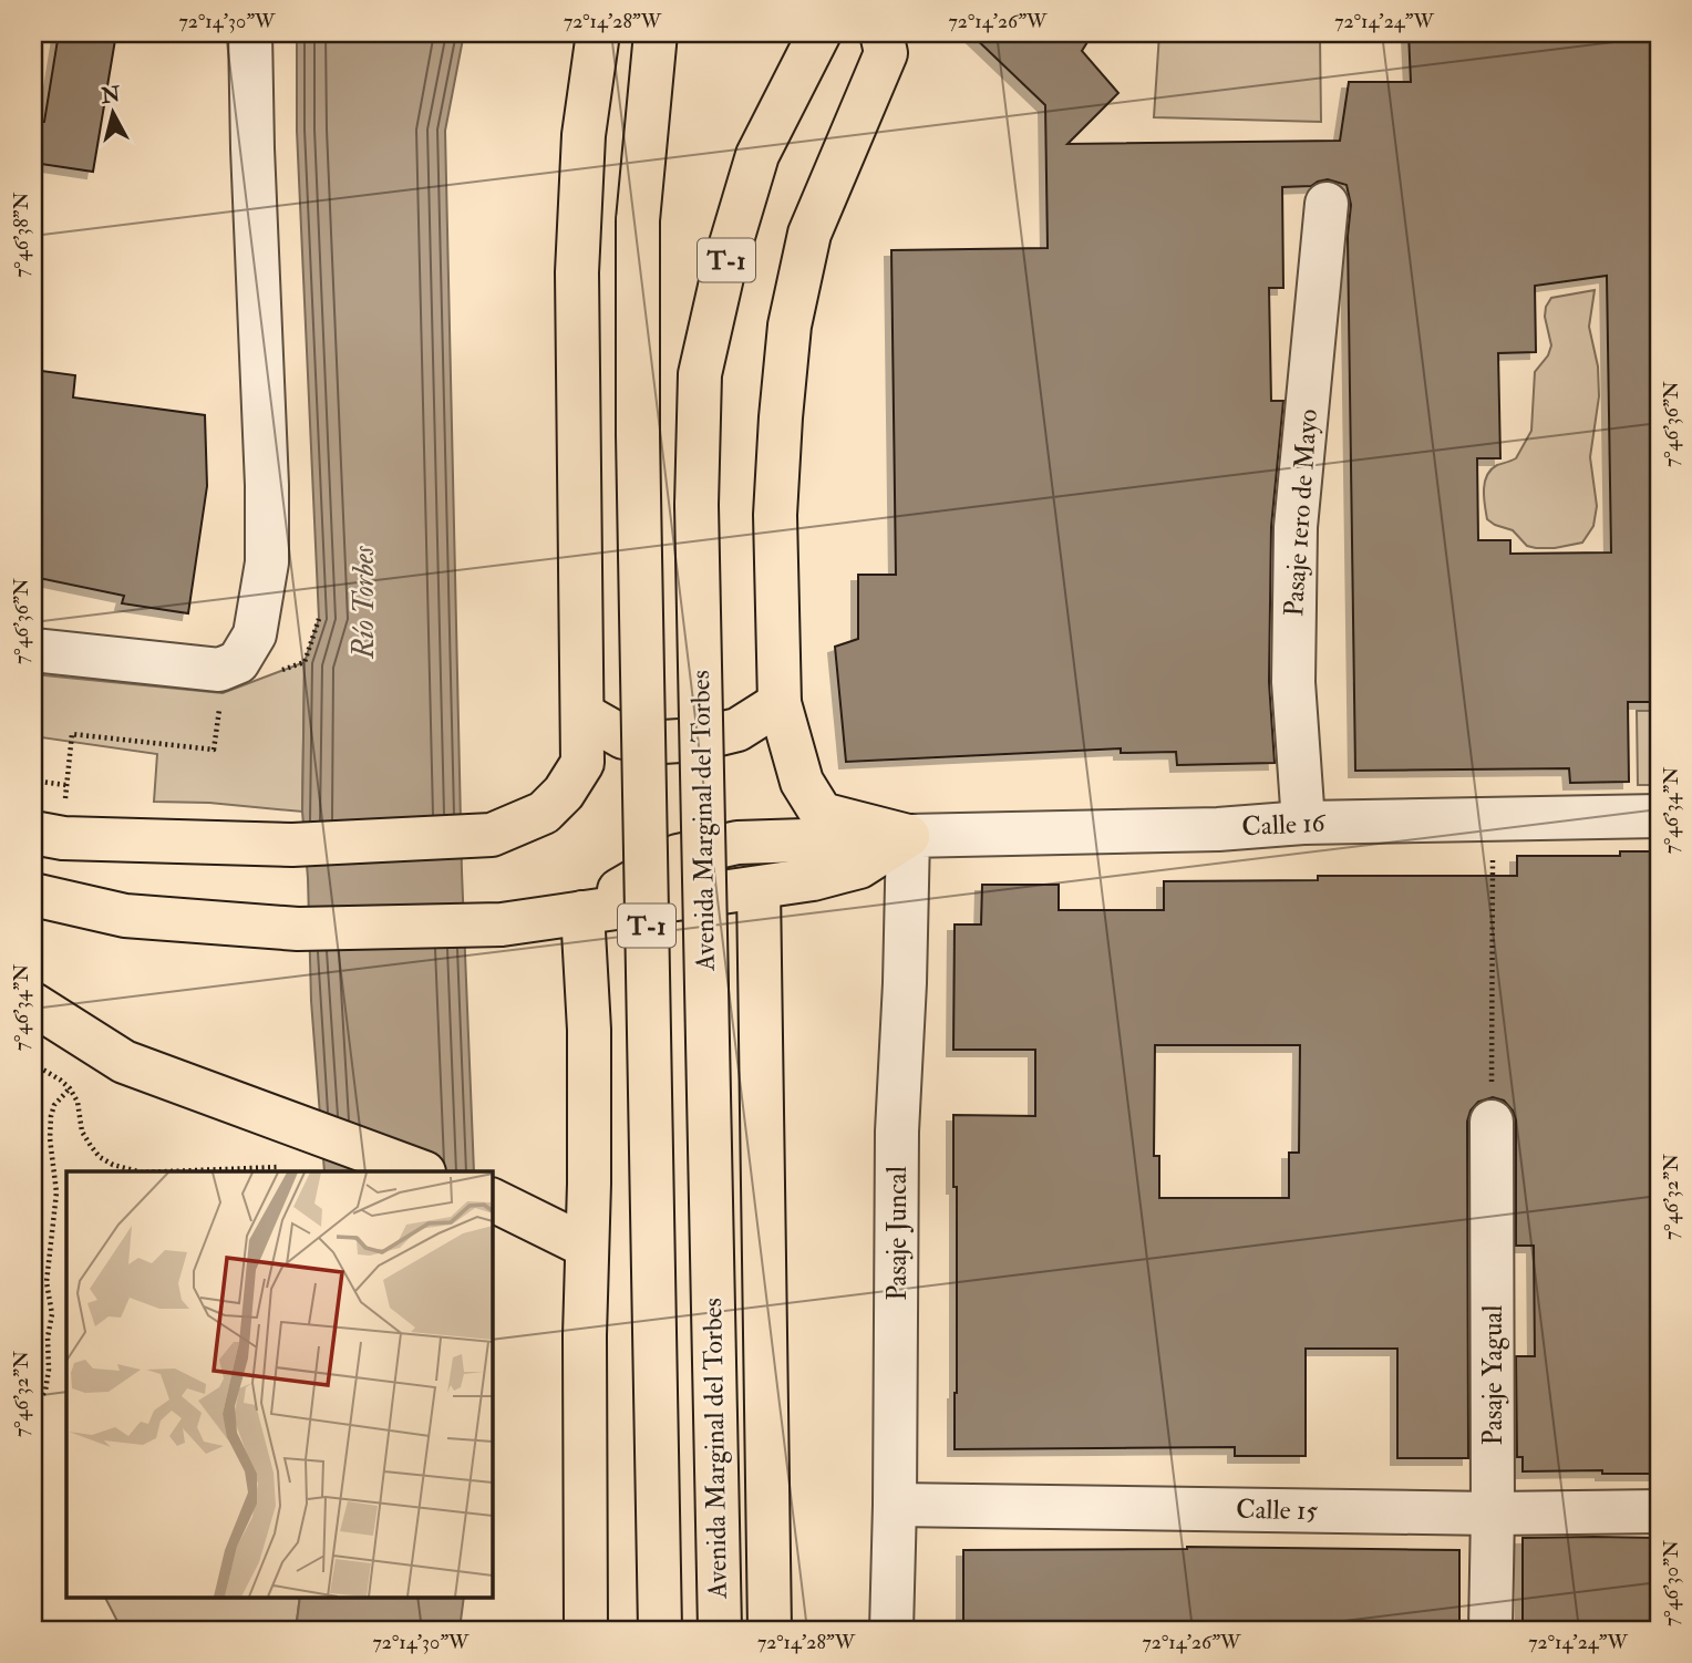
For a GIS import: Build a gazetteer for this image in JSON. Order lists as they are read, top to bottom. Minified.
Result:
{"streets":{"highway":["T-1","Avenida Marginal del Torbes"],"street":["Pasaje 1ero de Mayo","Calle 16","Pasaje Juncal","Pasaje Yagual","Calle 15"]},"crossings":[["Pasaje 1ero de Mayo","Calle 16"],["Calle 16","Pasaje Juncal"],["Pasaje Juncal","Calle 15"],["Pasaje Yagual","Calle 15"]],"water":["Río Torbes"],"north":"top","coordinates":["72°14'30\"W","72°14'28\"W","72°14'26\"W","72°14'24\"W","7°46'38\"N","7°46'36\"N","7°46'34\"N","7°46'32\"N","7°46'30\"N"]}
